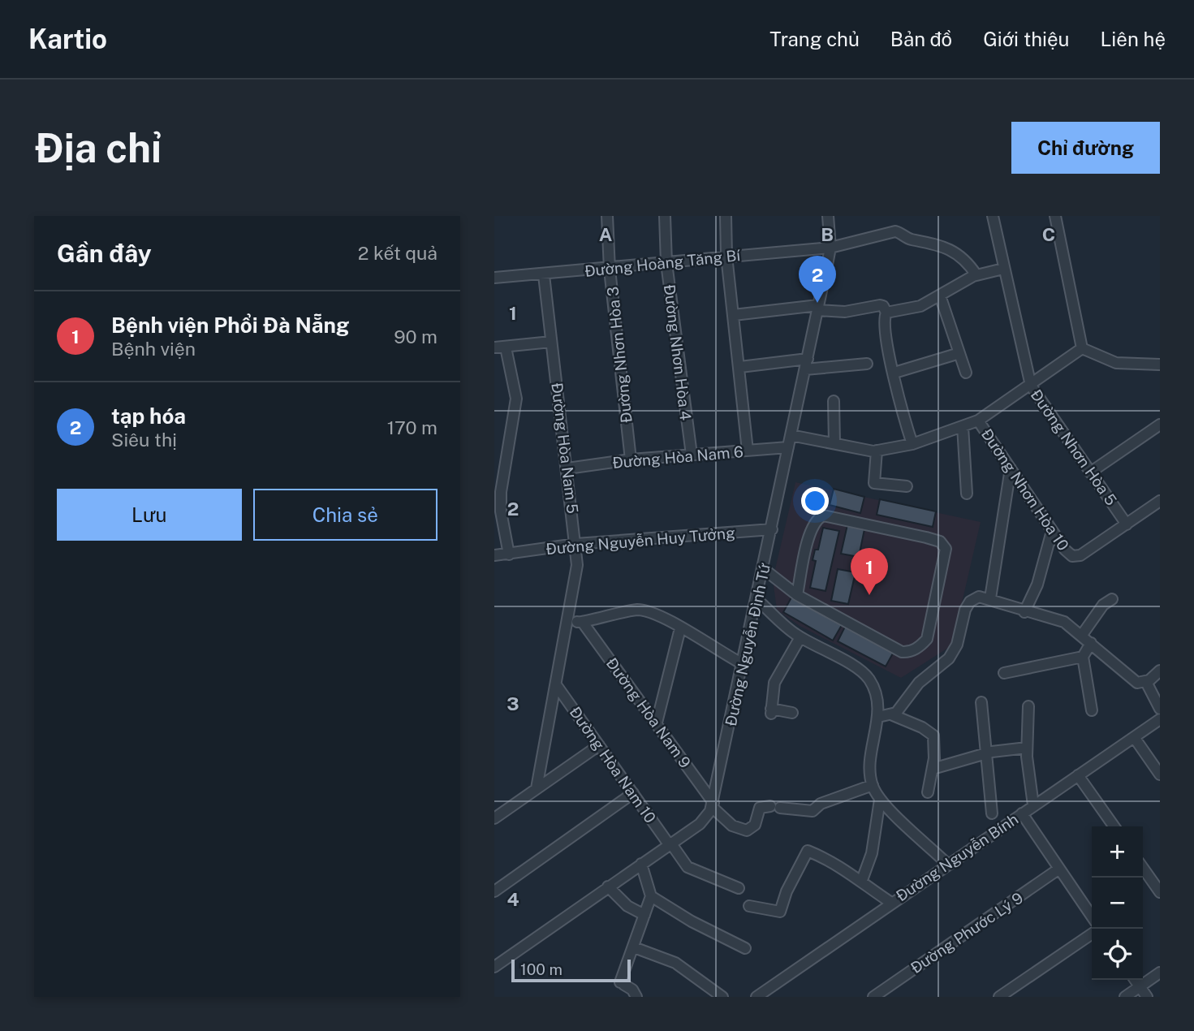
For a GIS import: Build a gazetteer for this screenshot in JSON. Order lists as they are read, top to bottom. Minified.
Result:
{"streets":{"street":["Đường Hoàng Tăng Bí","Đường Nhơn Hòa 4","Đường Nhơn Hòa 3","Đường Nhơn Hòa 5","Đường Hòa Nam 5","Đường Hòa Nam 6","Đường Nhơn Hòa 10","Đường Nguyễn Huy Tưởng","Đường Nguyễn Đình Tứ","Đường Hòa Nam 9","Đường Hòa Nam 10","Đường Nguyễn Bính","Đường Phước Lý 9"]},"crossings":[["Đường Hoàng Tăng Bí","Đường Nhơn Hòa 4"],["Đường Hoàng Tăng Bí","Đường Nhơn Hòa 3"],["Đường Hoàng Tăng Bí","Đường Hòa Nam 5"],["Đường Hoàng Tăng Bí","Đường Nguyễn Đình Tứ"],["Đường Nhơn Hòa 4","Đường Hòa Nam 6"],["Đường Nhơn Hòa 3","Đường Hòa Nam 6"],["Đường Nhơn Hòa 5","Đường Nhơn Hòa 10"],["Đường Hòa Nam 5","Đường Hòa Nam 6"],["Đường Hòa Nam 5","Đường Nguyễn Huy Tưởng"],["Đường Hòa Nam 5","Đường Hòa Nam 10"],["Đường Hòa Nam 6","Đường Nguyễn Đình Tứ"],["Đường Nguyễn Huy Tưởng","Đường Nguyễn Đình Tứ"],["Đường Nguyễn Đình Tứ","Đường Hòa Nam 9"],["Đường Nguyễn Đình Tứ","Đường Hòa Nam 10"]],"scale_bar":"100 m","page":{"header":"Kartio","nav":["Trang chủ","Bản đồ","Giới thiệu","Liên hệ"],"buttons":["Chỉ đường",["Lưu","Chia sẻ"]],"title":"Địa chỉ","heading":["Gần đây","2 kết quả"],"pins":["2","1"],"list":[{"mark":"1","name":"Bệnh viện Phổi Đà Nẵng","note":"Bệnh viện","value":"90 m"},{"mark":"2","name":"tạp hóa","note":"Siêu thị","value":"170 m"}],"map_buttons":["+","−"],"scale":"100 m"},"grid":{"columns":["A","B","C"],"rows":["1","2","3","4"]}}
